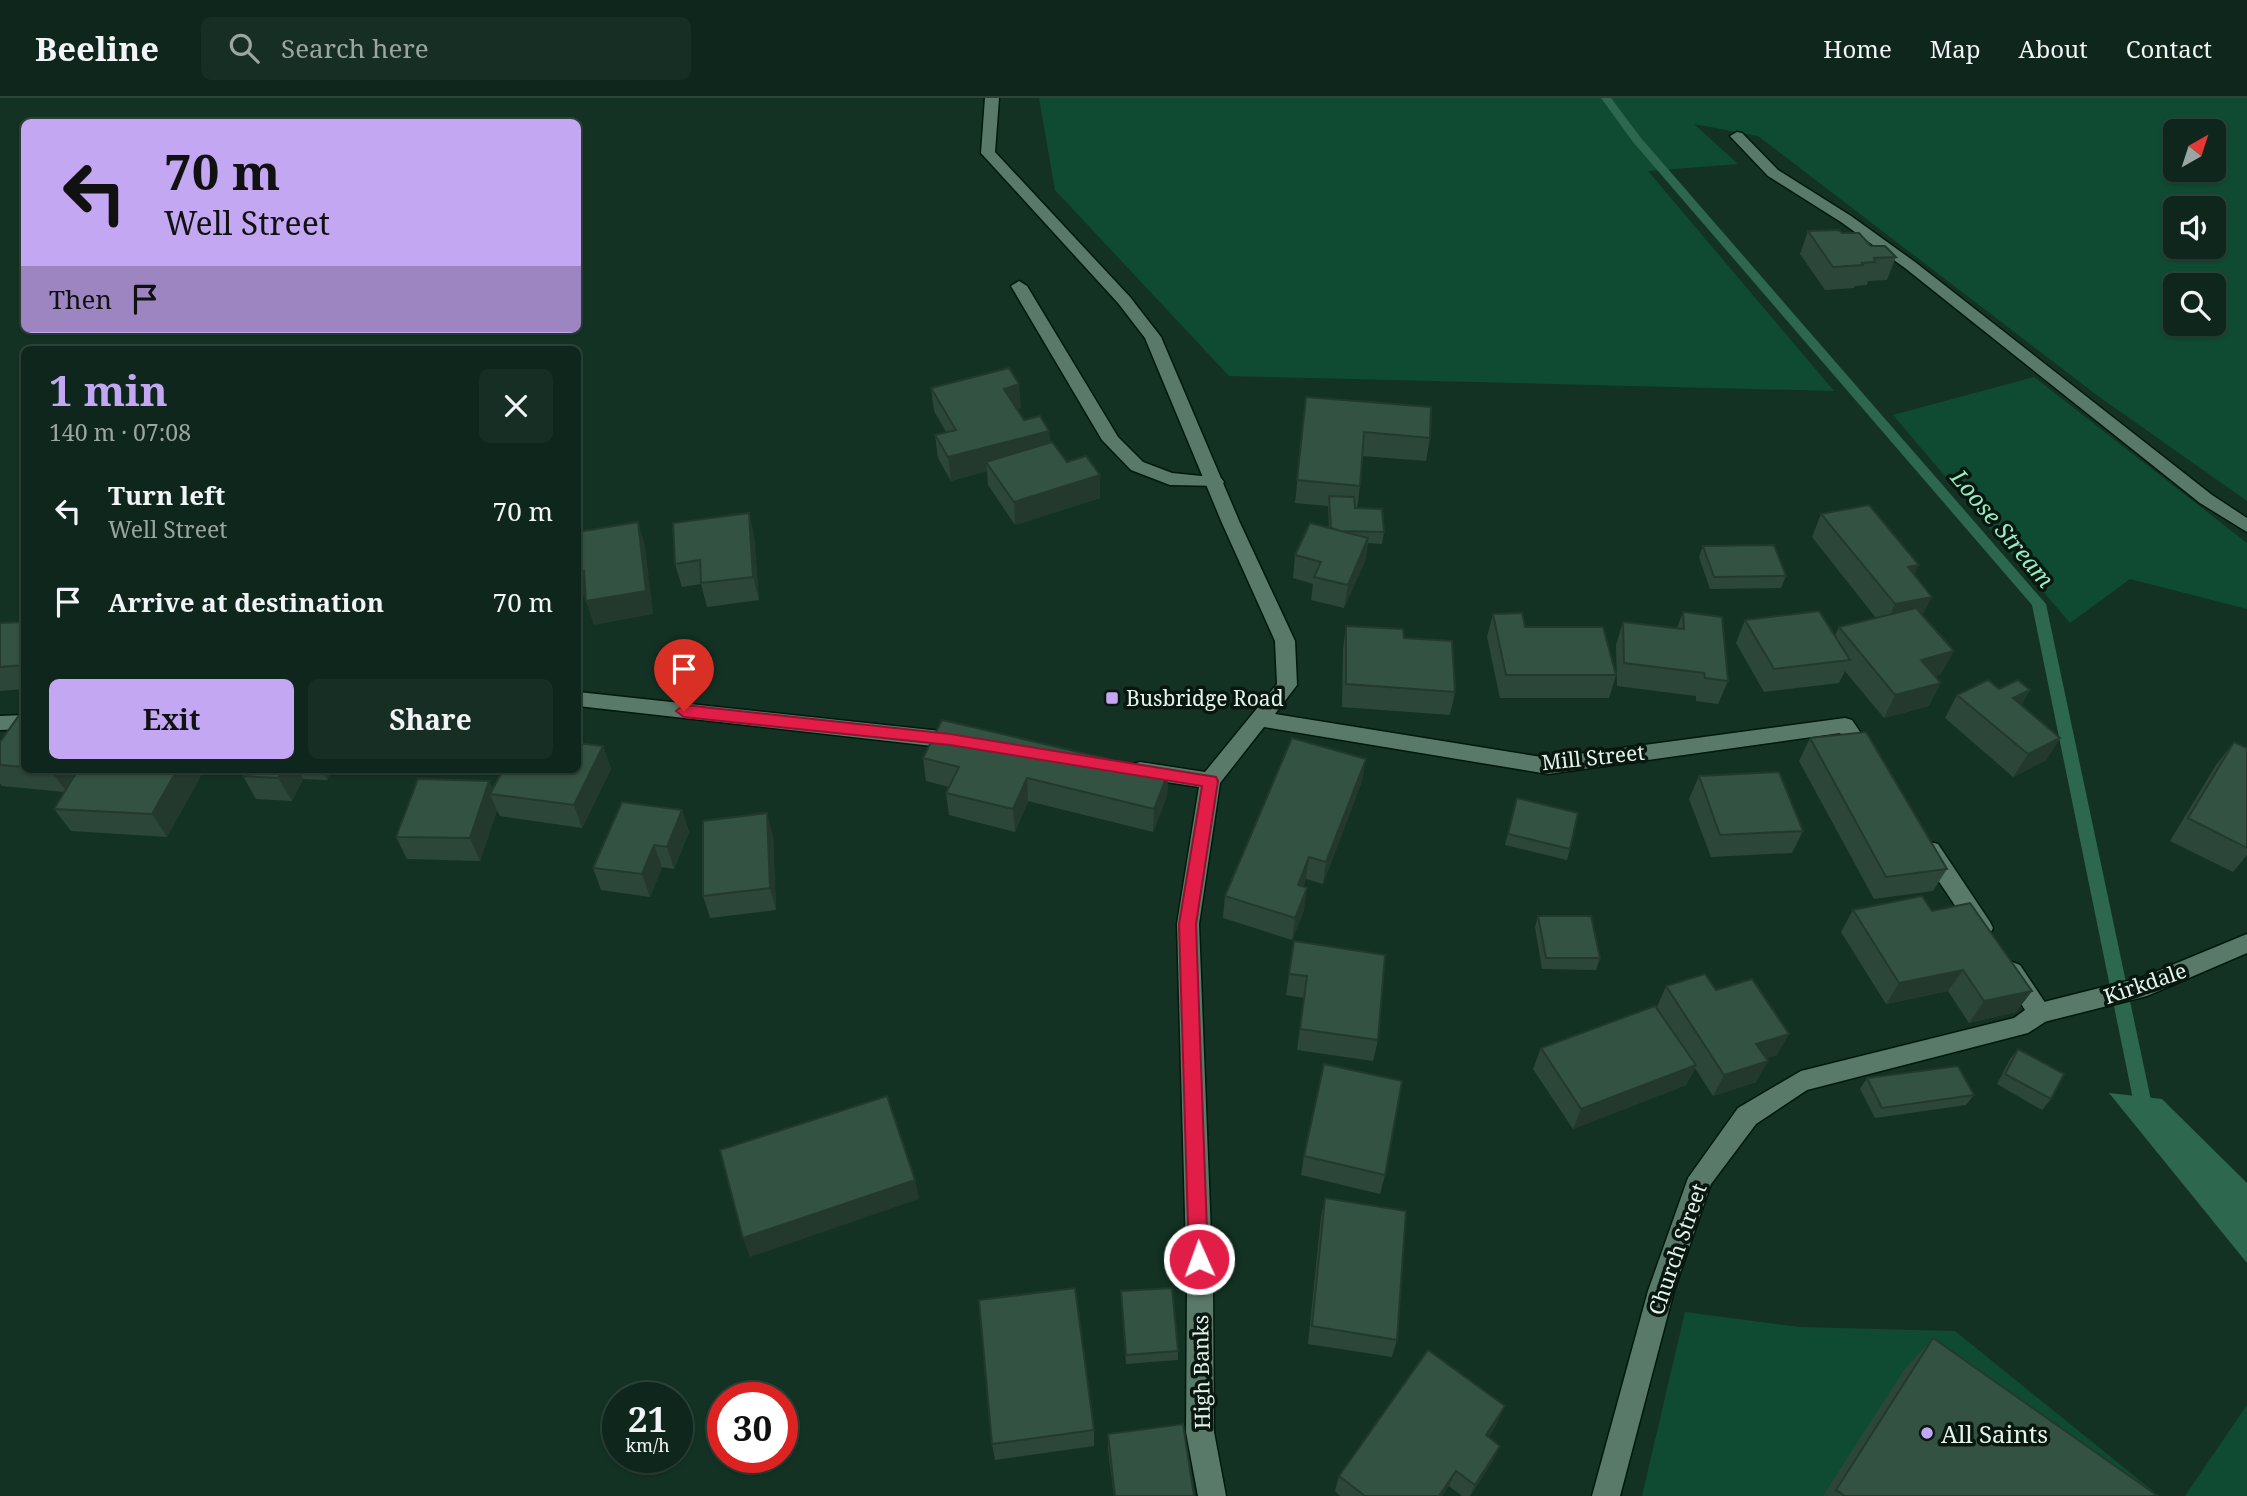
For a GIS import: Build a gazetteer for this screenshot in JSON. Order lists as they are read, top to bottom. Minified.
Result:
{"streets":{"street":["Mill Street","Kirkdale","Church Street","High Banks"]},"crossings":[["Mill Street","High Banks"],["Kirkdale","Church Street"]],"water":["Loose Stream"],"places":{"transit":["Busbridge Road"],"other":["All Saints"]},"north":"top right","page":{"header":"Beeline","search":"Search here","nav":["Home","Map","About","Contact"],"turn":["70 m","Well Street"],"then":"Then","heading":["1 min","140 m · 07:08"],"list":[{"name":"Turn left","note":"Well Street","value":"70 m"},{"name":"Arrive at destination","value":"70 m"}],"buttons":["Exit","Share"],"speed":"21 km/h","limit":"30"}}
